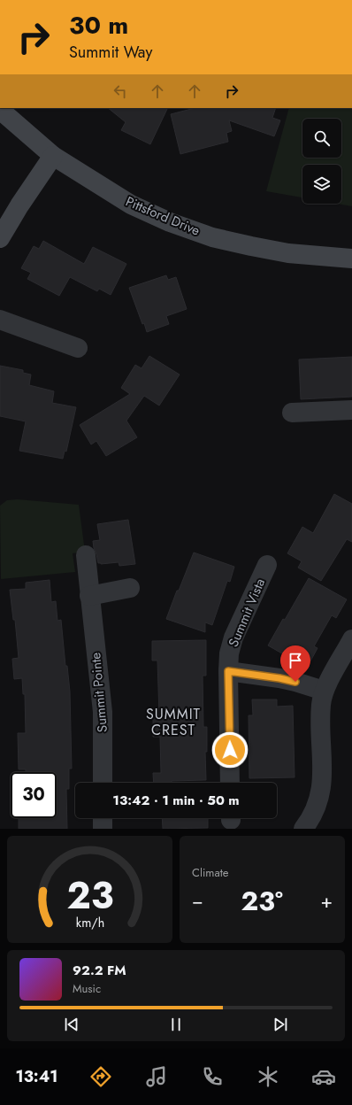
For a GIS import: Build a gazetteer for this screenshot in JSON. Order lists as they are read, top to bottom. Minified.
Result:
{"streets":{"street":["Pittsford Drive","Summit Vista","Summit Pointe"]},"districts":["SUMMIT CREST"],"page":{"turn":["30 m","Summit Way"],"limit":"30","trip":"13:42 · 1 min · 50 m","tile":"Climate","heat":["−","23°","+"],"song":["92.2 FM","Music"],"tabs":"13:41","gauge":["23","km/h"]}}
